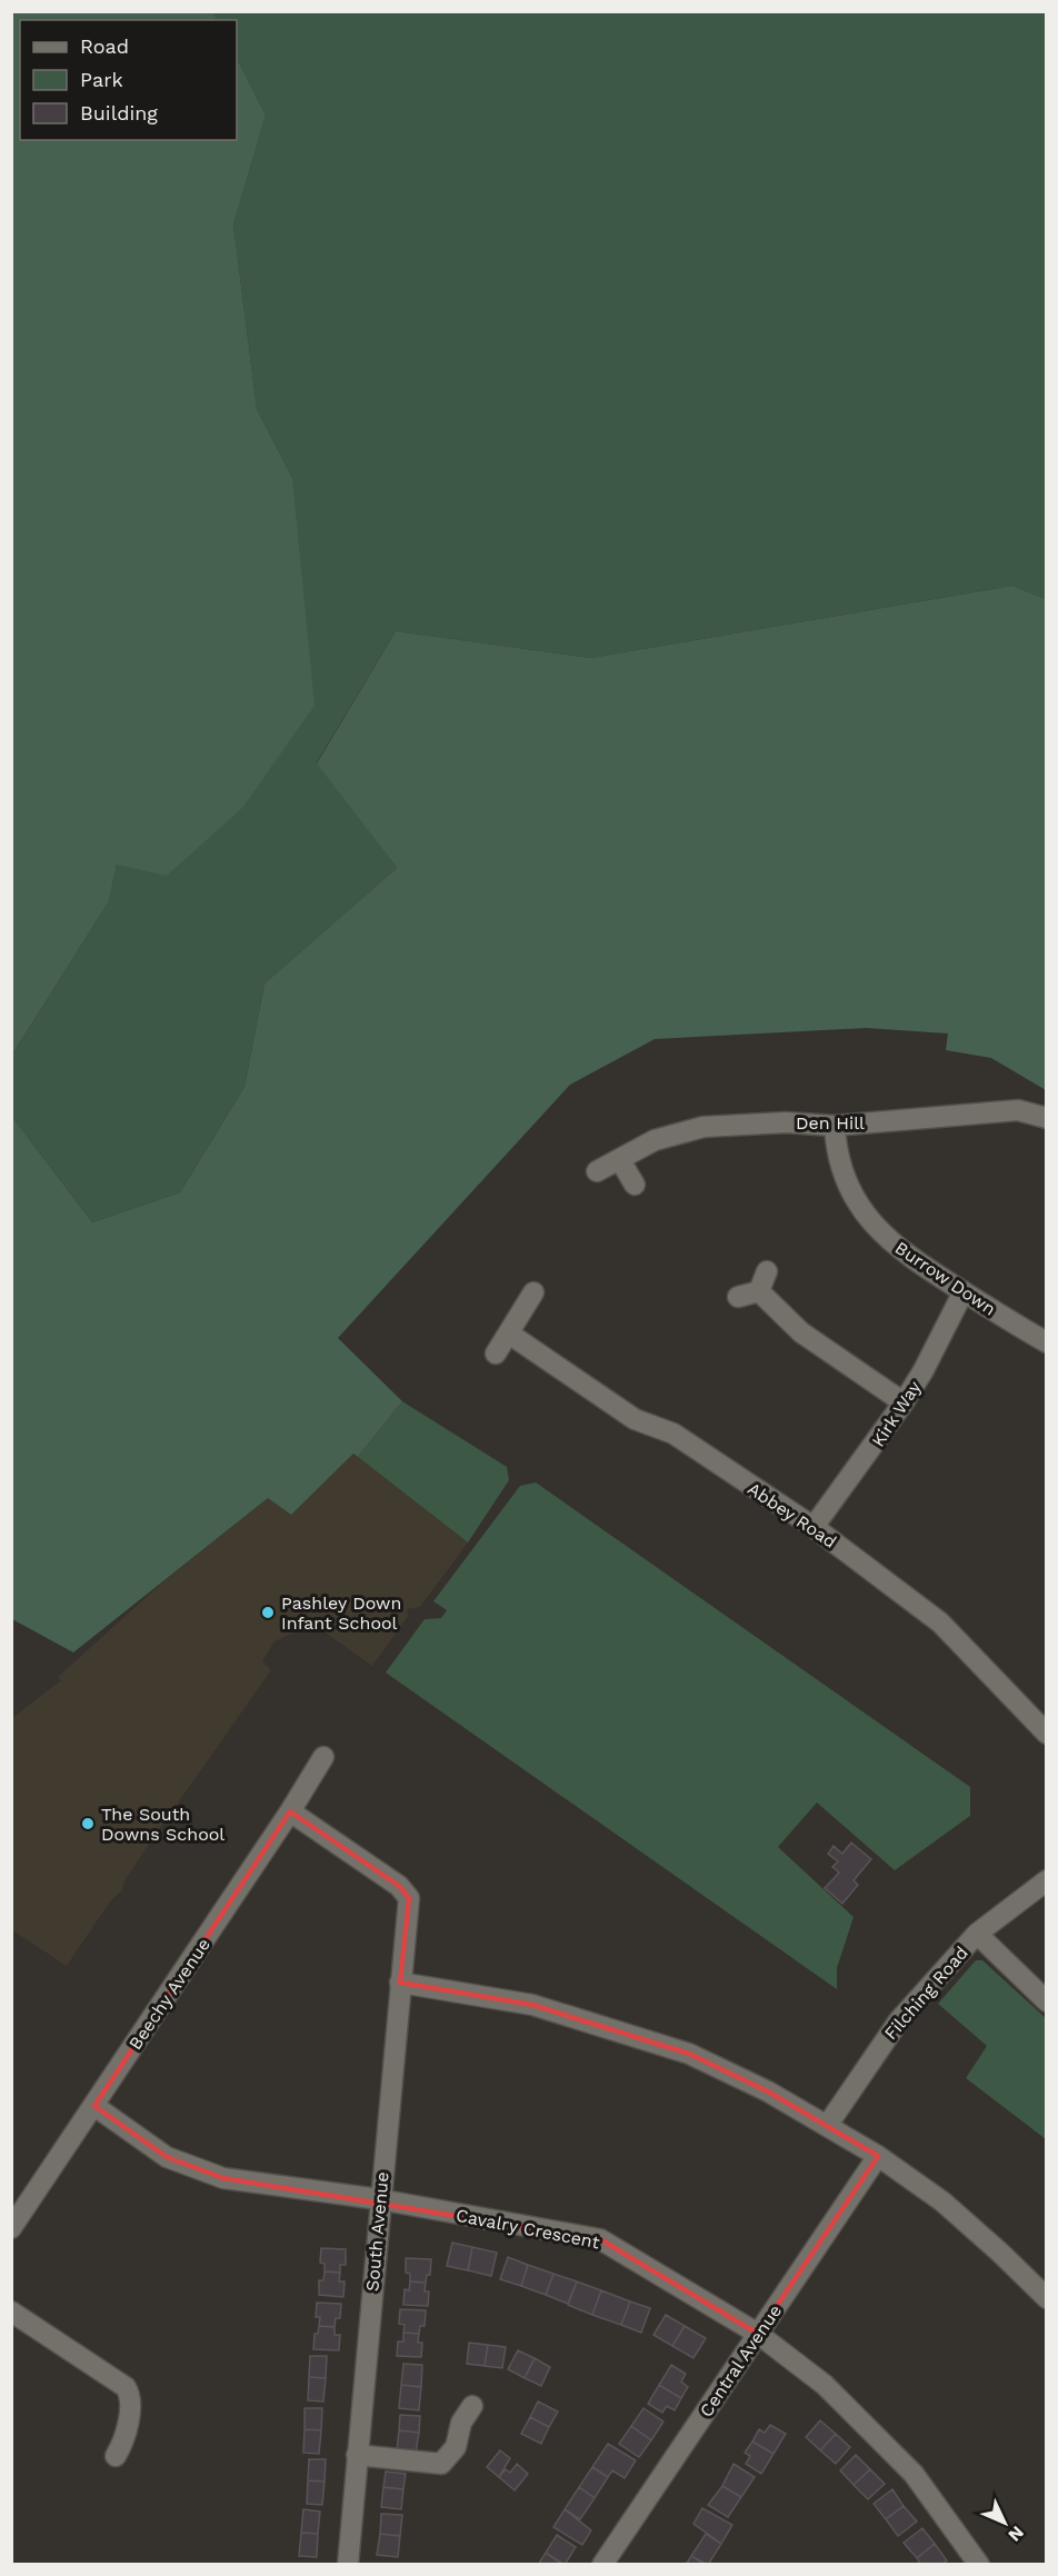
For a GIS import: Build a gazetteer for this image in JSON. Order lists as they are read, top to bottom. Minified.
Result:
{"streets":{"street":["Den Hill","Burrow Down","Kirk Way","Abbey Road","Filching Road","Beechy Avenue","Cavalry Crescent","South Avenue","Central Avenue"]},"crossings":[["Den Hill","Burrow Down"],["Burrow Down","Kirk Way"],["Kirk Way","Abbey Road"],["Beechy Avenue","Cavalry Crescent"],["Beechy Avenue","South Avenue"],["Cavalry Crescent","South Avenue"],["Cavalry Crescent","Central Avenue"]],"places":["Pashley Down Infant School","The South Downs School"],"legend":["Road","Park","Building"],"north":"bottom right"}
